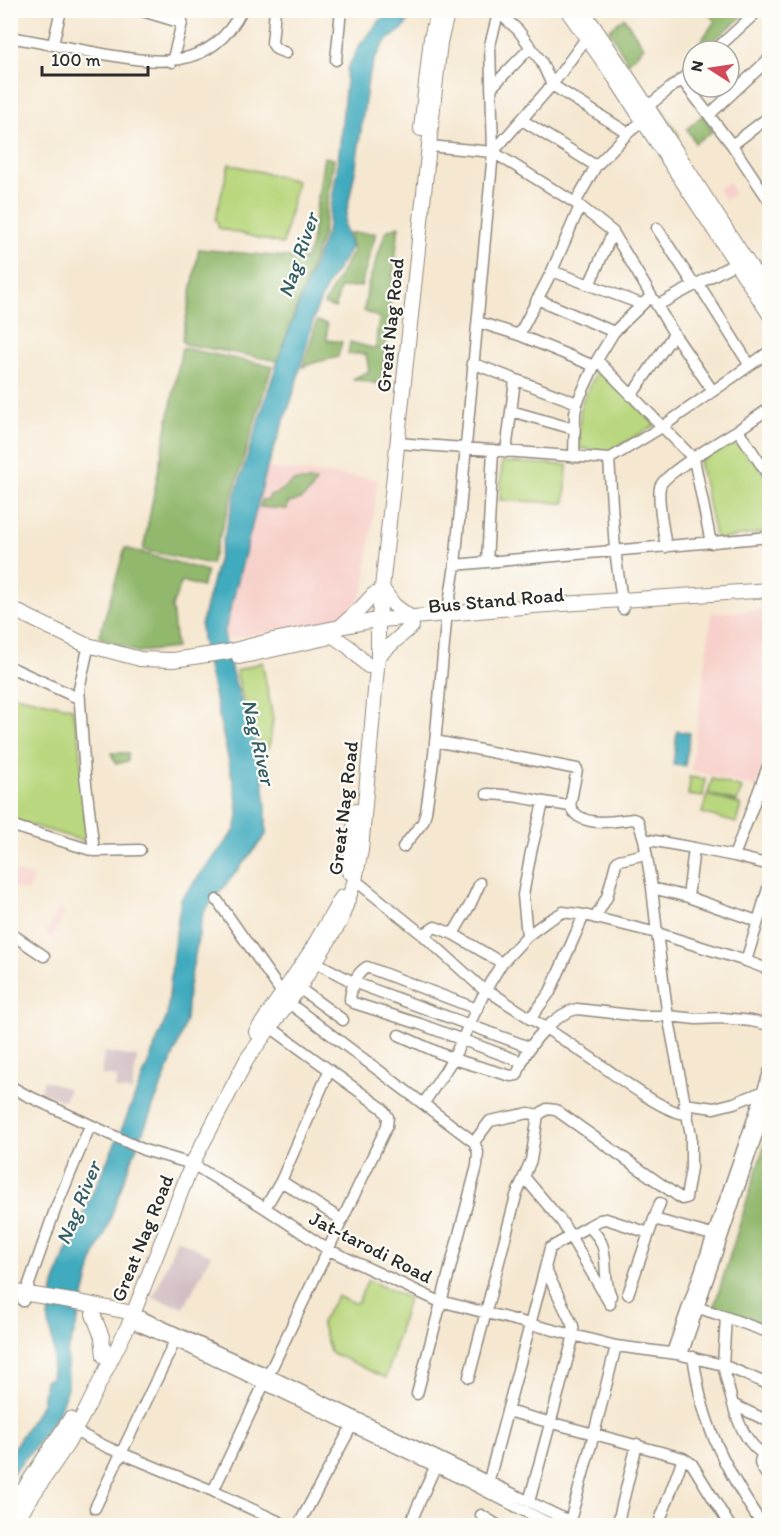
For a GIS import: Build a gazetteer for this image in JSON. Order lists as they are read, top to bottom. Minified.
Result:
{"streets":{"main road":["Great Nag Road","Bus Stand Road"],"street":["Jat-tarodi Road"]},"crossings":[["Great Nag Road","Bus Stand Road"],["Great Nag Road","Jat-tarodi Road"]],"water":["Nag River"],"scale_bar":"100 m","north":"left"}
